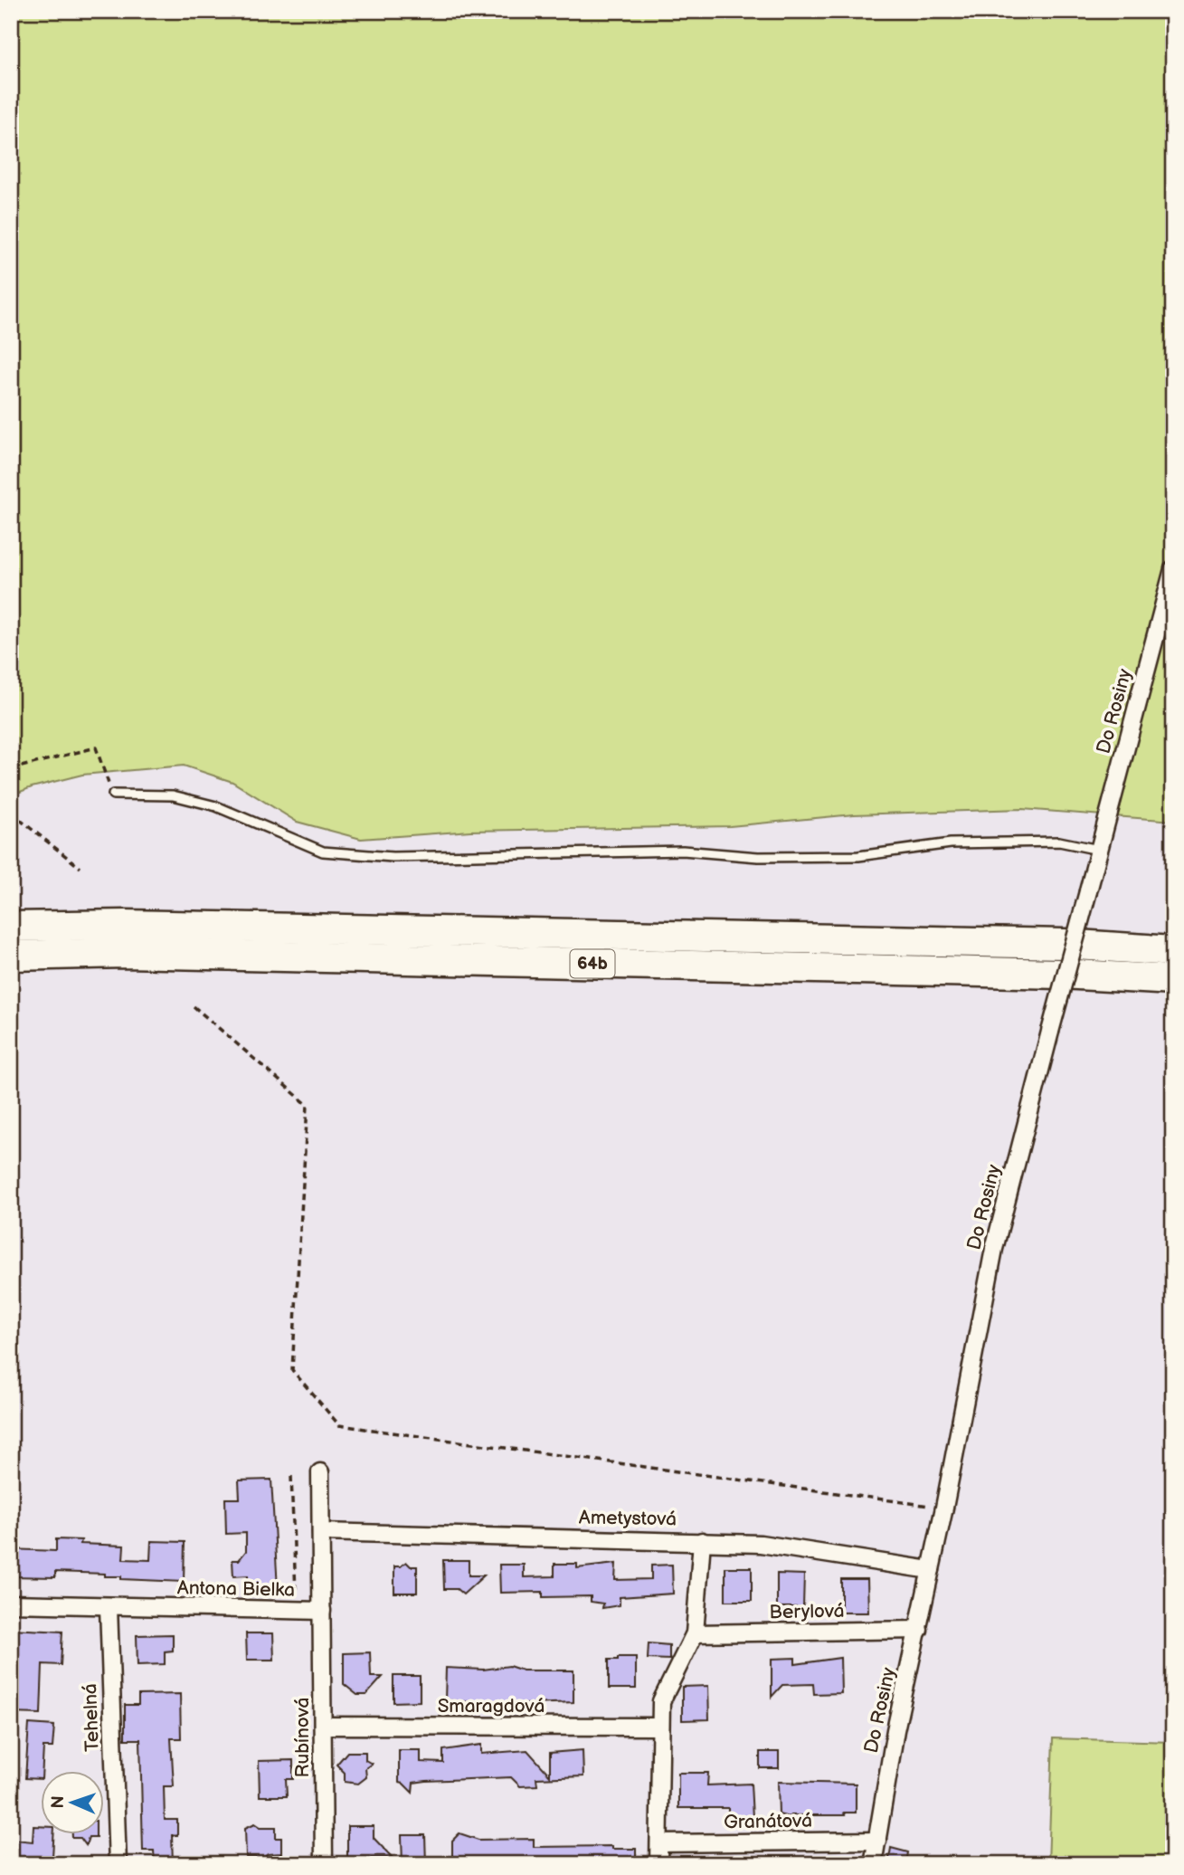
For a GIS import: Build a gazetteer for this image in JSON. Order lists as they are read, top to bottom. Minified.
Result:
{"streets":{"highway":["64b"],"street":["Do Rosiny","Ametystová","Antona Bielka","Berylová","Smaragdová","Tehelná","Rubínová","Granátová"]},"crossings":[["Do Rosiny","Ametystová"],["Do Rosiny","Berylová"],["Do Rosiny","Granátová"],["Ametystová","Antona Bielka"],["Antona Bielka","Tehelná"],["Antona Bielka","Rubínová"],["Smaragdová","Rubínová"]],"north":"left"}
